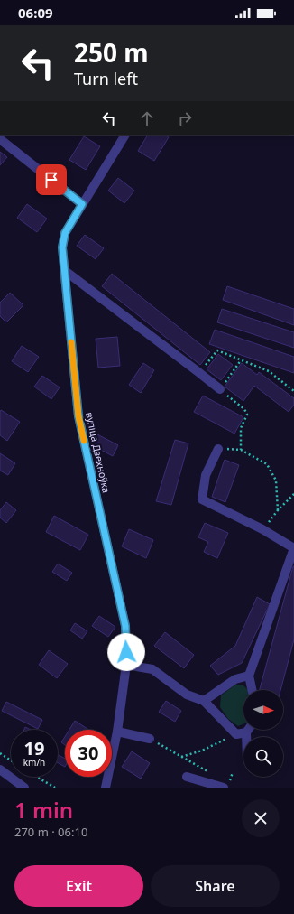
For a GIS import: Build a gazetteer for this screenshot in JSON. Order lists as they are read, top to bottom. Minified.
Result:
{"streets":{"street":["вуліца Дзехноўка"]},"north":"right","page":{"status":"06:09","turn":["250 m","Turn left"],"speed":"19 km/h","limit":"30","heading":["1 min","270 m · 06:10"],"buttons":["Exit","Share"]}}
